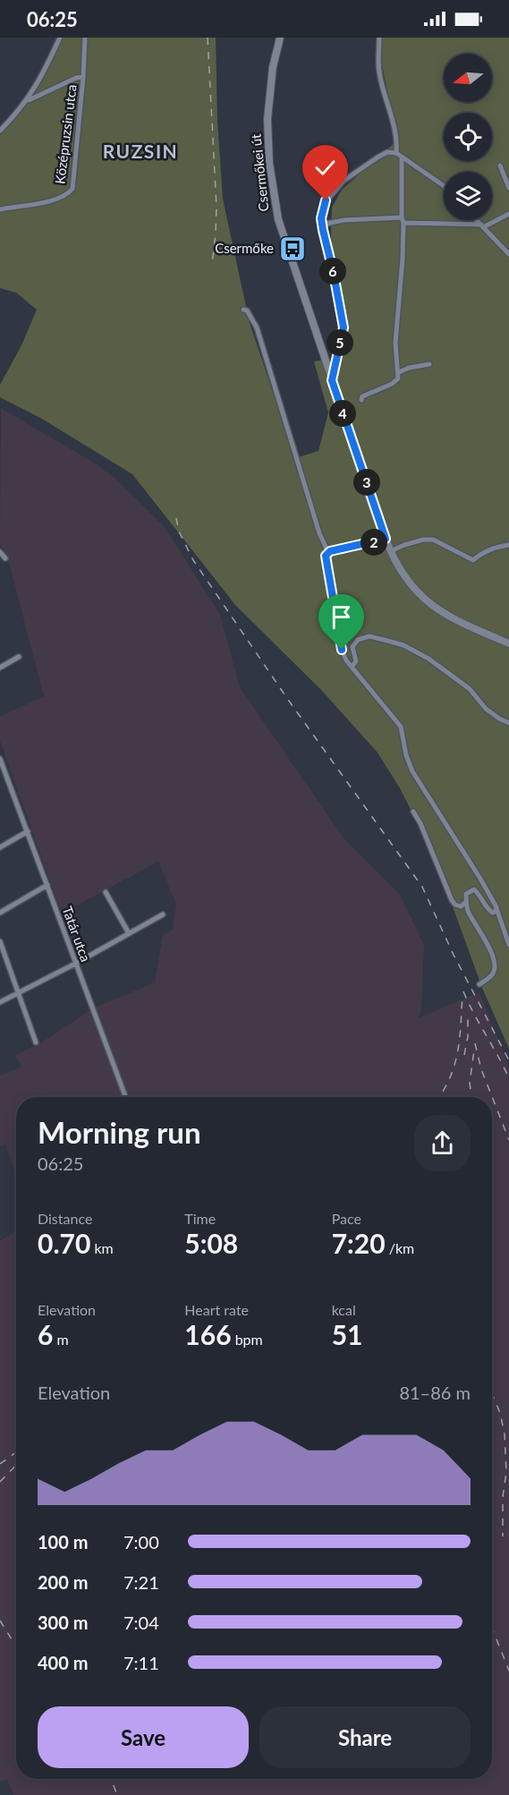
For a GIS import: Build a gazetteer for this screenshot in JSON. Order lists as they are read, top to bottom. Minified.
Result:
{"streets":{"main road":["Csermőkei út"],"street":["Középruzsin utca","Tatár utca"]},"districts":["RUZSIN"],"places":{"bus stop":["Csermőke"]},"north":"left","page":{"status":"06:25","pins":["6","5","4","3","2"],"heading":["Morning run","06:25"],"stats":[["Distance","0.70 km"],["Time","5:08"],["Pace","7:20 /km"],["Elevation","6 m"],["Heart rate","166 bpm"],["kcal","51"]],"chart":["Elevation","81–86 m"],"list":[{"name":"100 m","note":"7:00"},{"name":"200 m","note":"7:21"},{"name":"300 m","note":"7:04"},{"name":"400 m","note":"7:11"}],"buttons":["Save","Share"]}}
